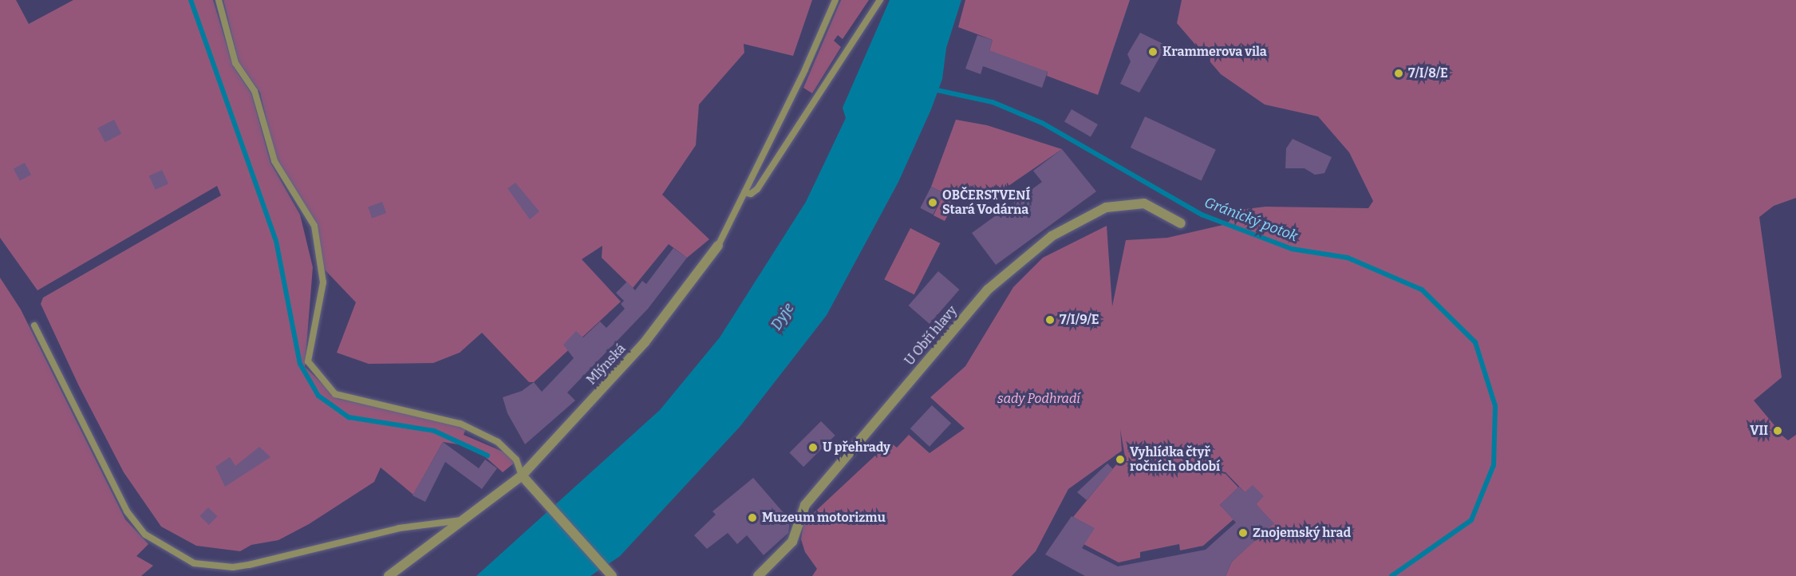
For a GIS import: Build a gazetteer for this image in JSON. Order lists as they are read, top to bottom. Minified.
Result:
{"streets":{"street":["U Obří hlavy","Mlýnská"]},"water":["Gránický potok","Dyje"],"parks":["sady Podhradí"],"places":["Krammerova vila","7/I/8/E","OBČERSTVENÍ Stará Vodárna","7/I/9/E","VII","U přehrady","Vyhlídka čtyř ročních období","Muzeum motorizmu","Znojemský hrad"]}
